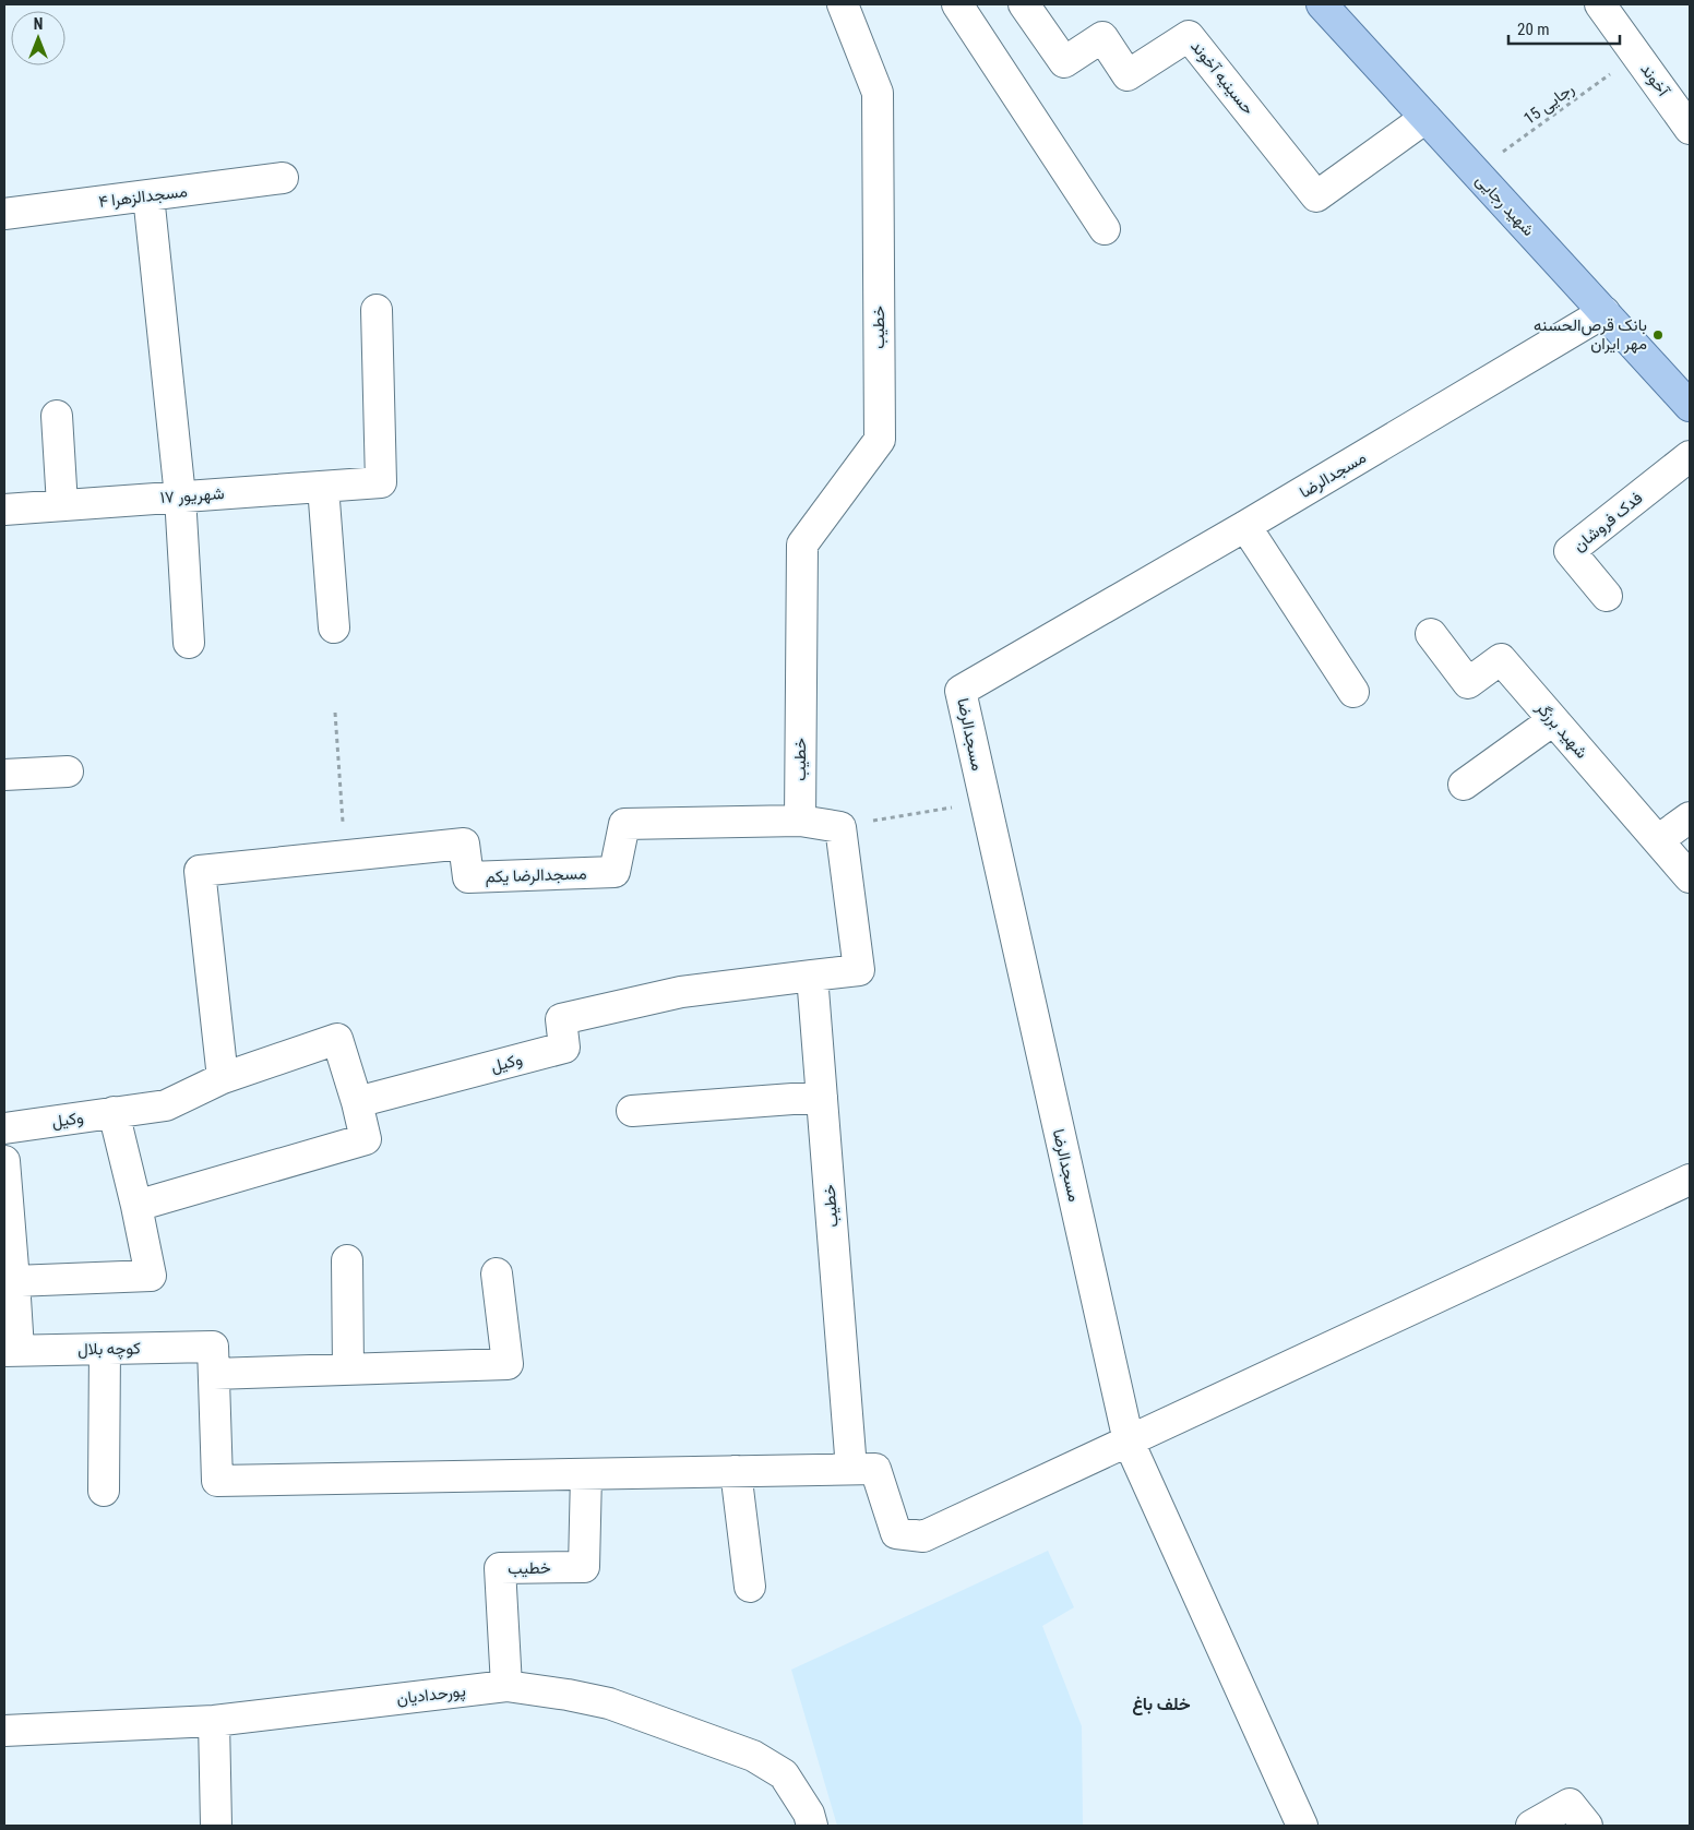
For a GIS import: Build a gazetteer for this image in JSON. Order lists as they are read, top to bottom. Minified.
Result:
{"streets":{"main road":["شهید رجایی"],"street":["حسینیه آخوند","آخوند","مسجدالزهرا ۴","خطیب","مسجدالرضا","۱۷ شهریور","فدک فروشان","شهید برزگر","مسجدالرضا یکم","وکیل","کوچه بلال","پورحدادیان"],"path":["رجایی 15"]},"crossings":[["حسینیه آخوند","شهید رجایی"],["آخوند","رجایی 15"],["رجایی 15","شهید رجایی"],["شهید رجایی","مسجدالرضا"],["خطیب","مسجدالرضا یکم"],["خطیب","وکیل"],["خطیب","پورحدادیان"],["مسجدالرضا یکم","وکیل"]],"districts":["خلف باغ"],"places":["بانک قرص‌الحسنه مهر ایران"],"scale_bar":"20 m","north":"top"}
